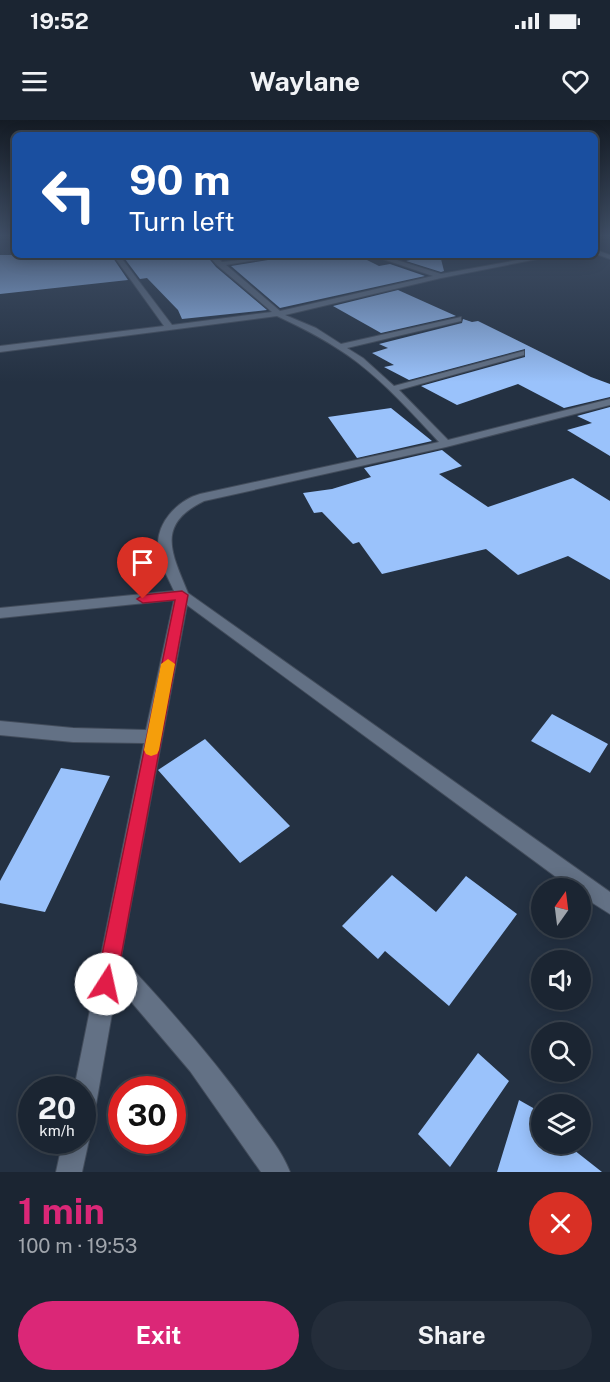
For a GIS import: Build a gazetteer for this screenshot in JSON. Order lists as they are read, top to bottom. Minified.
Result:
{"north":"top","page":{"status":"19:52","header":"Waylane","turn":["90 m","Turn left"],"speed":"20 km/h","limit":"30","heading":["1 min","100 m · 19:53"],"buttons":["Exit","Share"]}}
